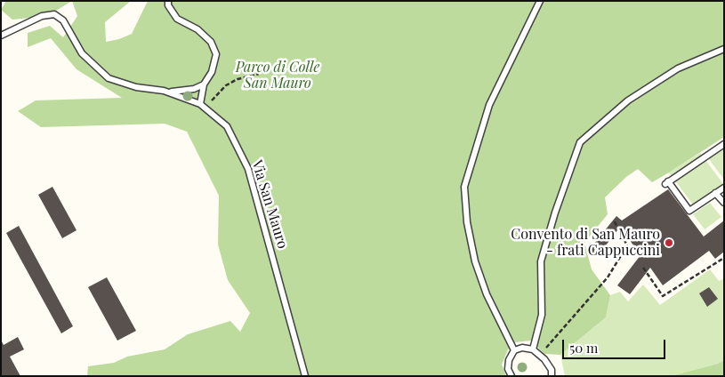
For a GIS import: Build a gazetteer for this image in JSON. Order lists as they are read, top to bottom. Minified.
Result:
{"streets":{"lane":["Via San Mauro"]},"parks":["Parco di Colle San Mauro"],"places":["Convento di San Mauro - frati Cappuccini"],"scale_bar":"50 m"}
